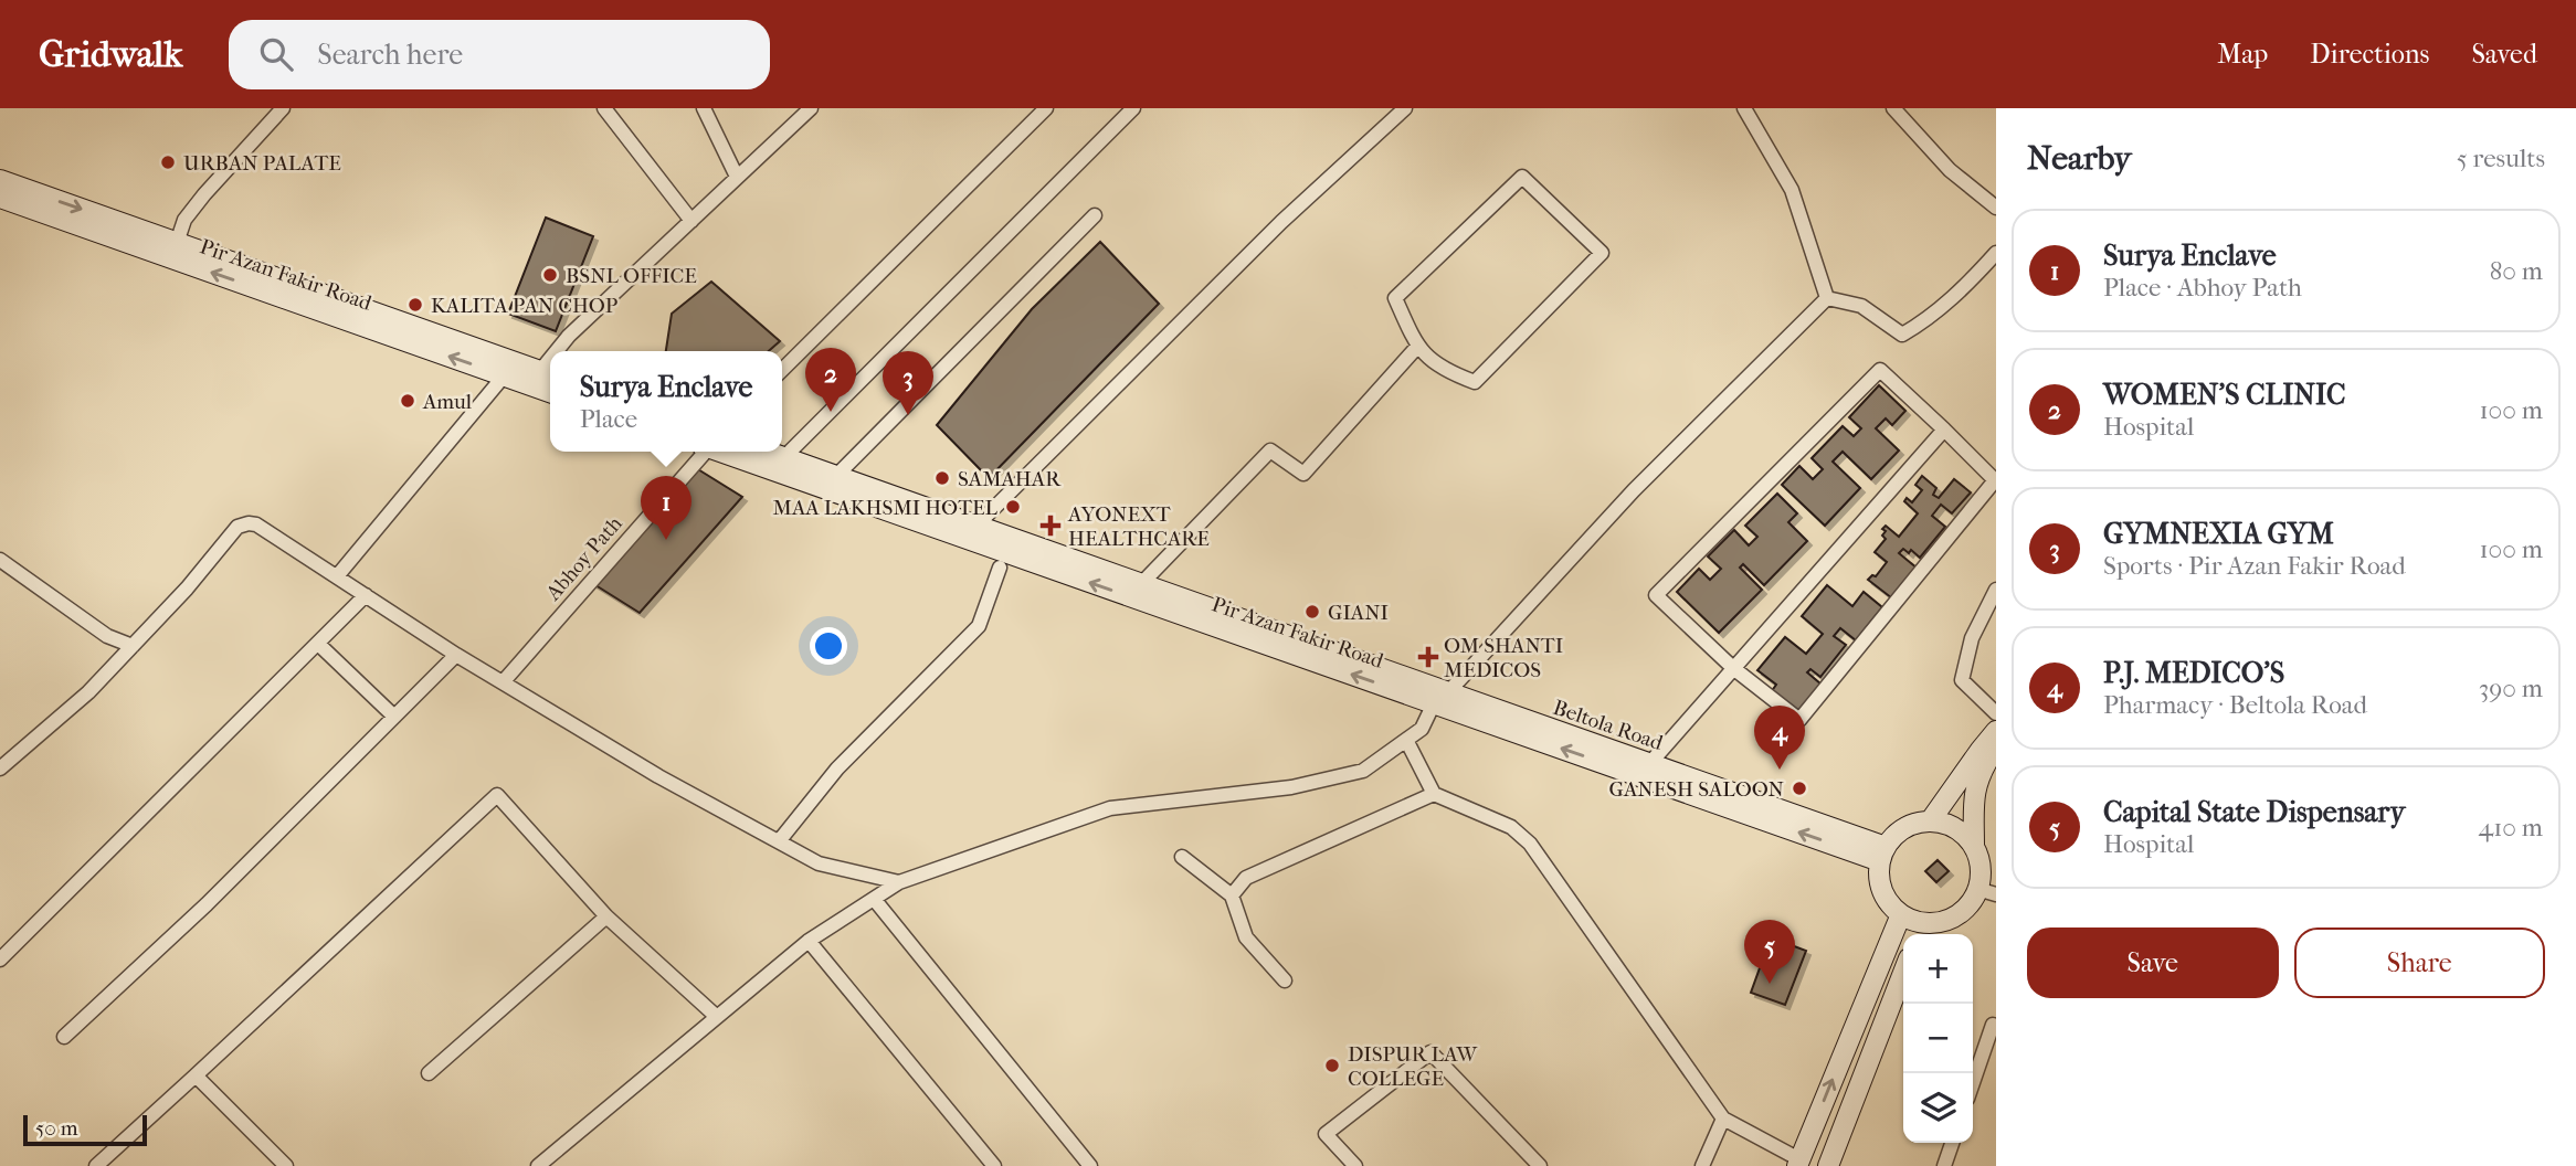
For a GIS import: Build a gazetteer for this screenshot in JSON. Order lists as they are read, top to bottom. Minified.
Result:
{"streets":{"main road":["Pir Azan Fakir Road","Beltola Road"],"street":["Abhoy Path"]},"crossings":[["Pir Azan Fakir Road","Beltola Road"]],"places":{"other":["URBAN PALATE","BSNL OFFICE","KALITA PAN CHOP","Amul","SAMAHAR","MAA LAKHSMI HOTEL","GIANI","GANESH SALOON","DISPUR LAW COLLEGE"],"health":["AYONEXT HEALTHCARE","OM SHANTI MEDICOS"]},"scale_bar":"50 m","page":{"header":"Gridwalk","search":"Search here","nav":["Map","Directions","Saved"],"heading":["Nearby","5 results"],"list":[{"mark":"1","name":"Surya Enclave","note":"Place · Abhoy Path","value":"80 m"},{"mark":"2","name":"WOMEN'S CLINIC","note":"Hospital","value":"100 m"},{"mark":"3","name":"GYMNEXIA GYM","note":"Sports · Pir Azan Fakir Road","value":"100 m"},{"mark":"4","name":"P.J. MEDICO'S","note":"Pharmacy · Beltola Road","value":"390 m"},{"mark":"5","name":"Capital State Dispensary","note":"Hospital","value":"410 m"}],"pins":["2","3","1","4","5"],"popup":["Surya Enclave","Place"],"buttons":["Save","Share"],"map_buttons":["+","−"],"scale":"50 m"}}
